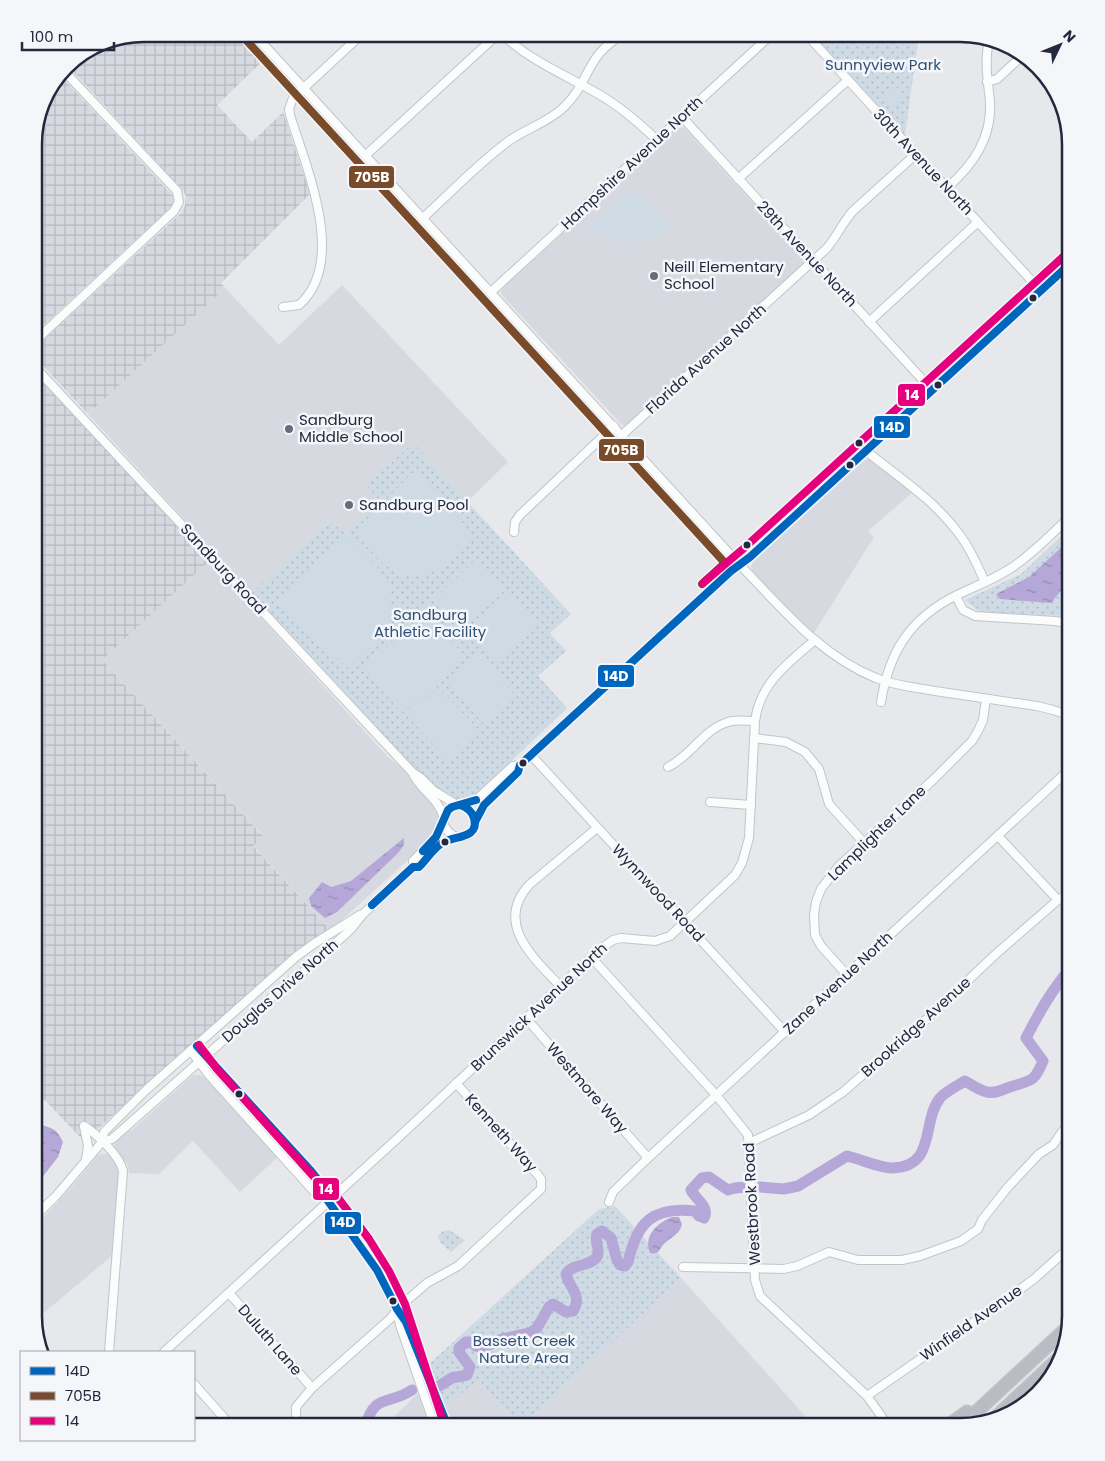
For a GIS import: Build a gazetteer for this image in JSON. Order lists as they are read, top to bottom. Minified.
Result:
{"streets":{"street":["30th Avenue North","Hampshire Avenue North","29th Avenue North","Florida Avenue North","Sandburg Road","Lamplighter Lane","Wynnwood Road","Zane Avenue North","Douglas Drive North","Brunswick Avenue North","Brookridge Avenue","Westmore Way","Kenneth Way","Westbrook Road","Winfield Avenue","Duluth Lane"]},"crossings":[["30th Avenue North","Florida Avenue North"],["30th Avenue North","Douglas Drive North"],["Hampshire Avenue North","29th Avenue North"],["29th Avenue North","Florida Avenue North"],["29th Avenue North","Douglas Drive North"],["Sandburg Road","Douglas Drive North"],["Lamplighter Lane","Zane Avenue North"],["Wynnwood Road","Zane Avenue North"],["Wynnwood Road","Douglas Drive North"],["Wynnwood Road","Brunswick Avenue North"],["Zane Avenue North","Westmore Way"],["Zane Avenue North","Westbrook Road"],["Brunswick Avenue North","Westmore Way"],["Brunswick Avenue North","Kenneth Way"],["Brunswick Avenue North","Westbrook Road"],["Brunswick Avenue North","Duluth Lane"],["Brookridge Avenue","Westbrook Road"],["Westbrook Road","Winfield Avenue"]],"parks":["Sunnyview Park","Sandburg Athletic Facility","Bassett Creek Nature Area"],"places":["Neill Elementary School","Sandburg Middle School","Sandburg Pool"],"lines":["transit line 705B","transit line 14","transit line 14D"],"legend":["14D","705B","14"],"scale_bar":"100 m","north":"top right"}
